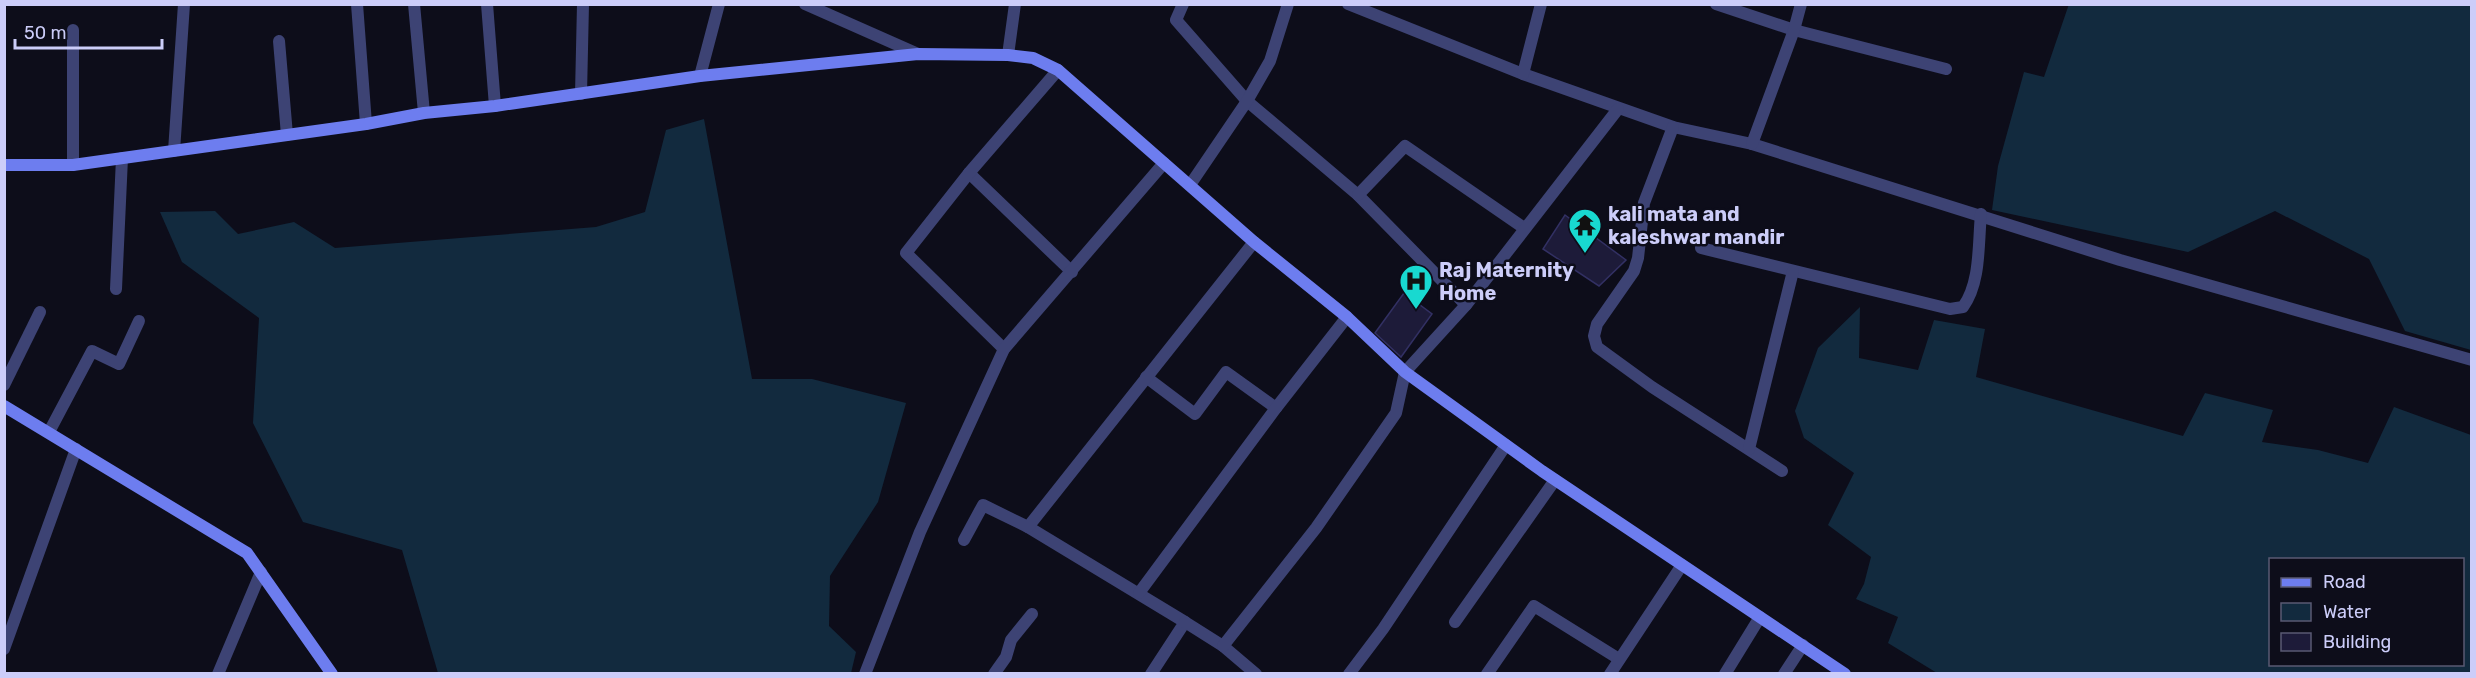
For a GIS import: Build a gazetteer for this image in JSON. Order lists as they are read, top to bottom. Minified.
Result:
{"places":{"temple":["kali mata and kaleshwar mandir"],"hospital":["Raj Maternity Home"]},"legend":["Road","Water","Building"],"scale_bar":"50 m"}
